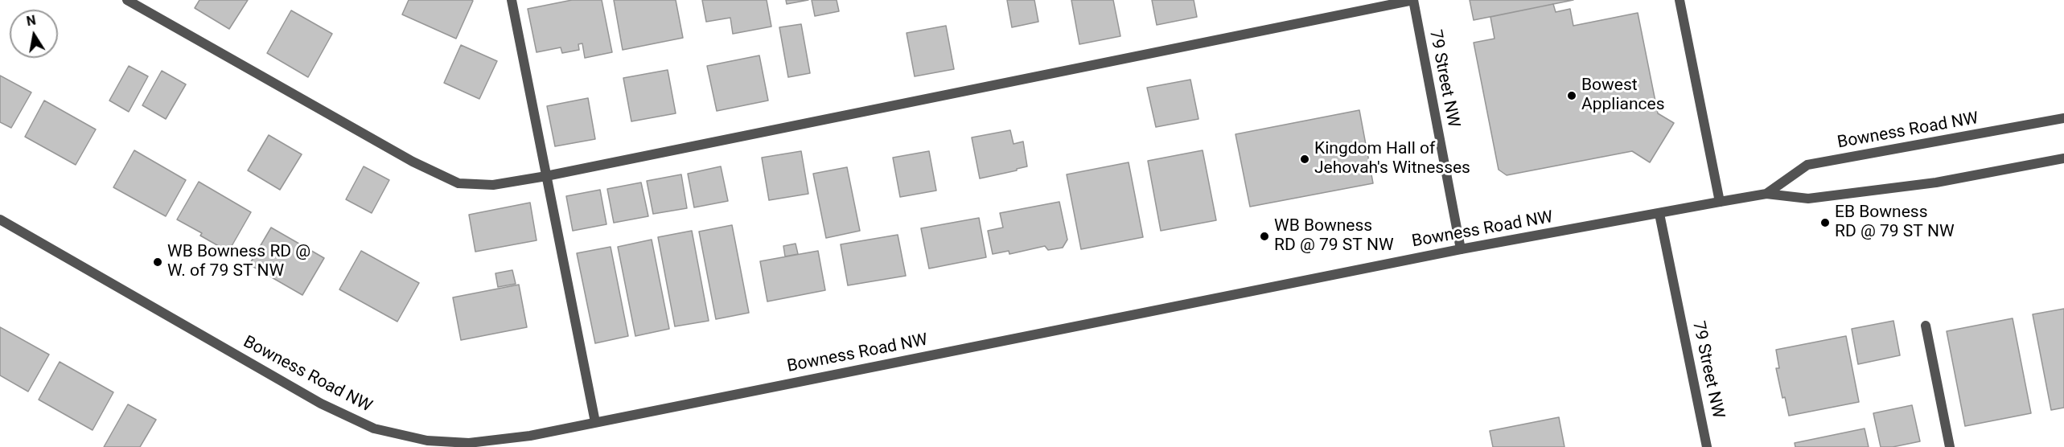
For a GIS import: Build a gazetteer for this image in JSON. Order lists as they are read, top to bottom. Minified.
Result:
{"streets":{"street":["79 Street NW","Bowness Road NW"]},"crossings":[["79 Street NW","Bowness Road NW"]],"places":["Bowest Appliances","Kingdom Hall of Jehovah's Witnesses","EB Bowness RD @ 79 ST NW","WB Bowness RD @ 79 ST NW","WB Bowness RD @ W. of 79 ST NW"],"north":"top"}
